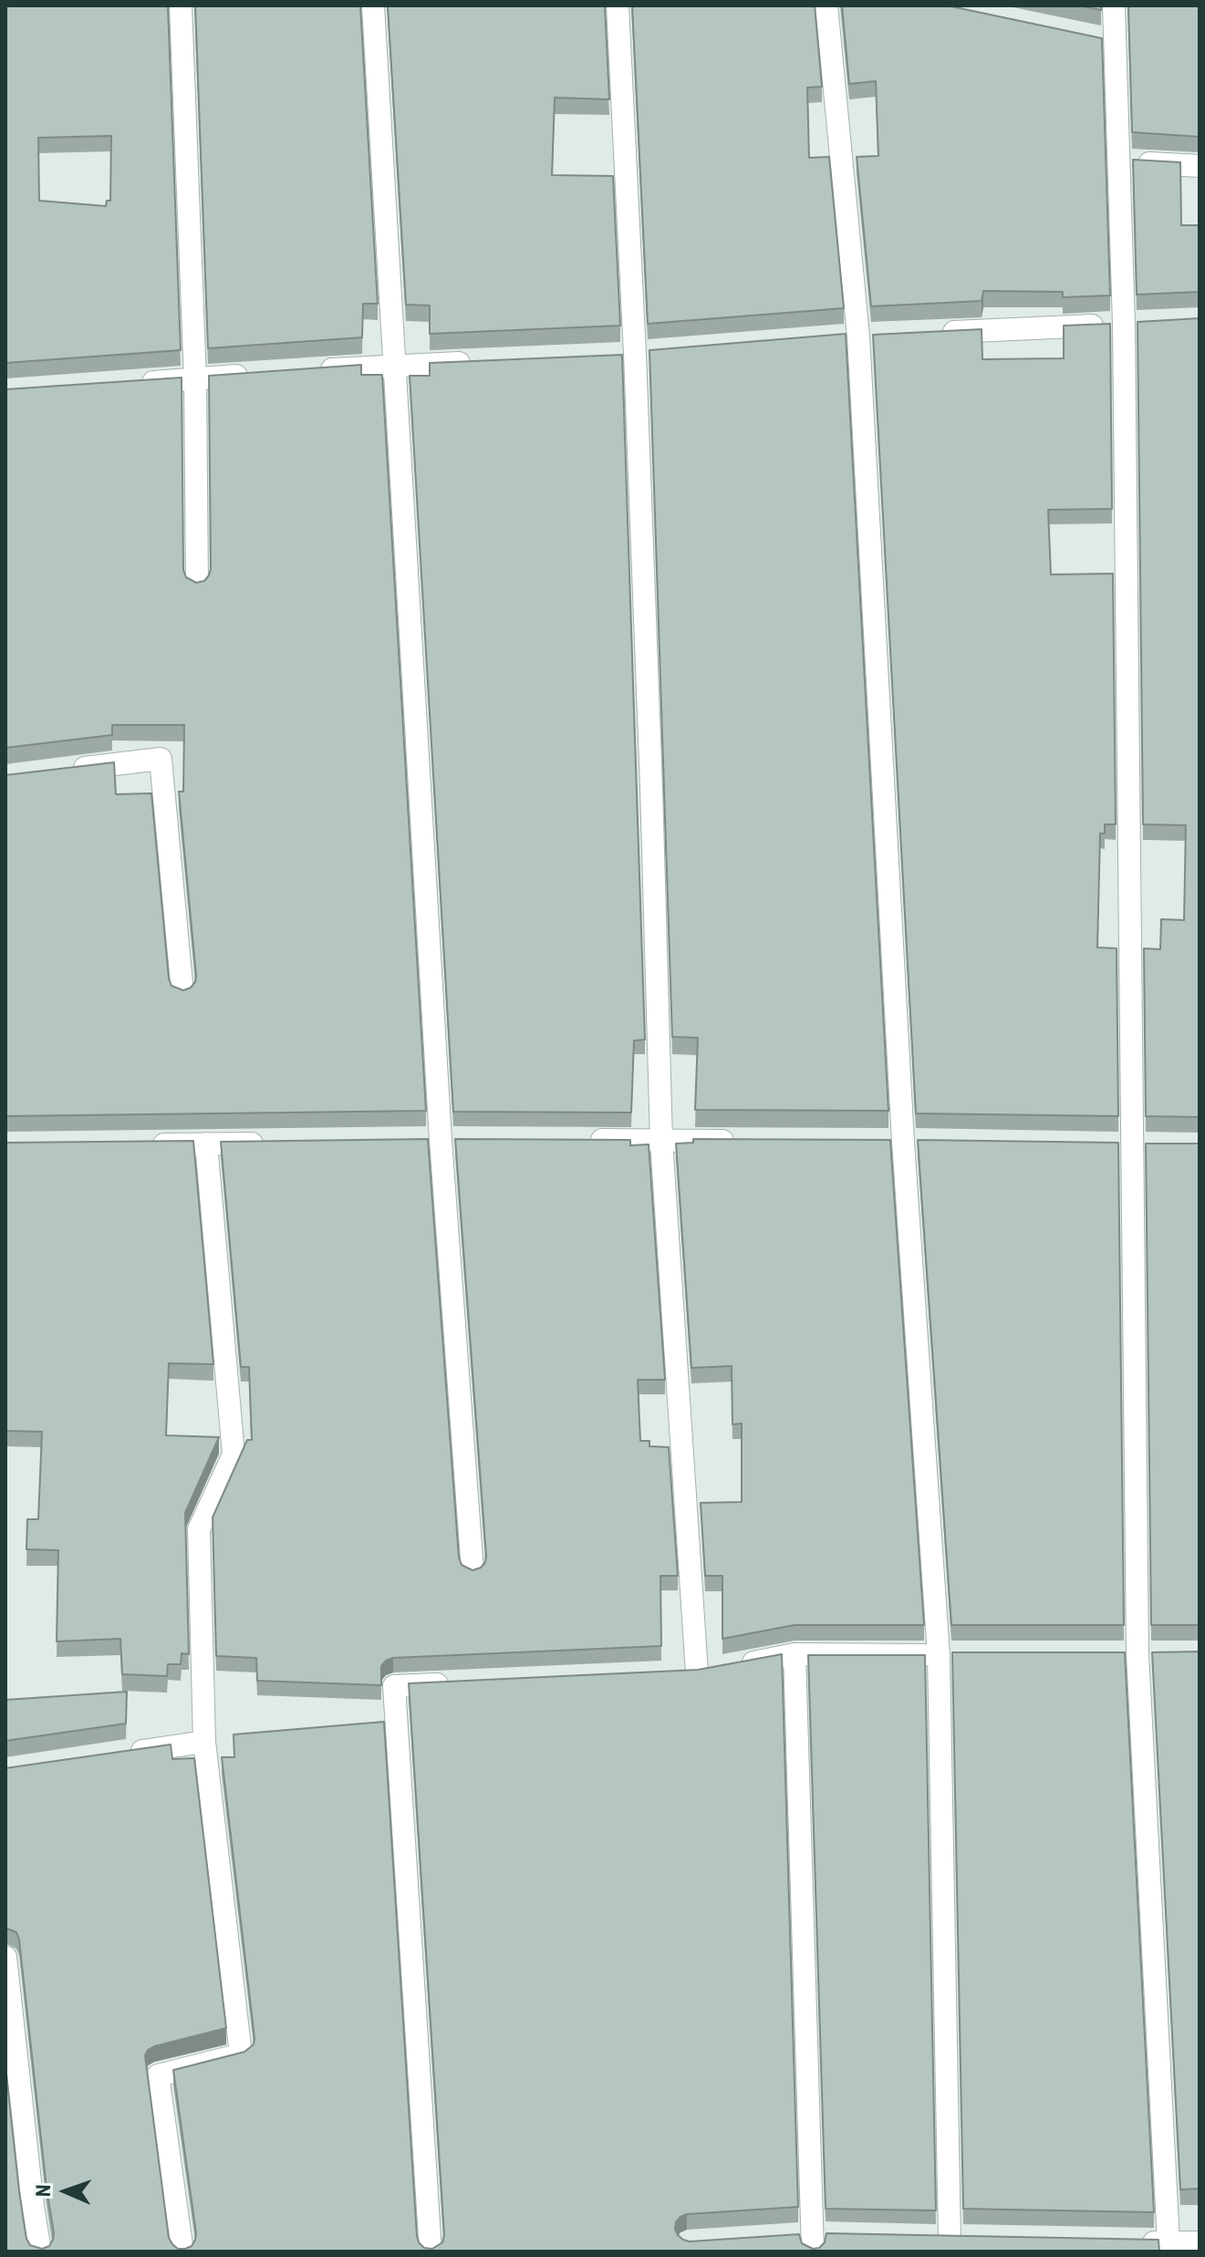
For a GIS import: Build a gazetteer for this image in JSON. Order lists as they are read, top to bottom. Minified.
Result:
{"north":"left"}
